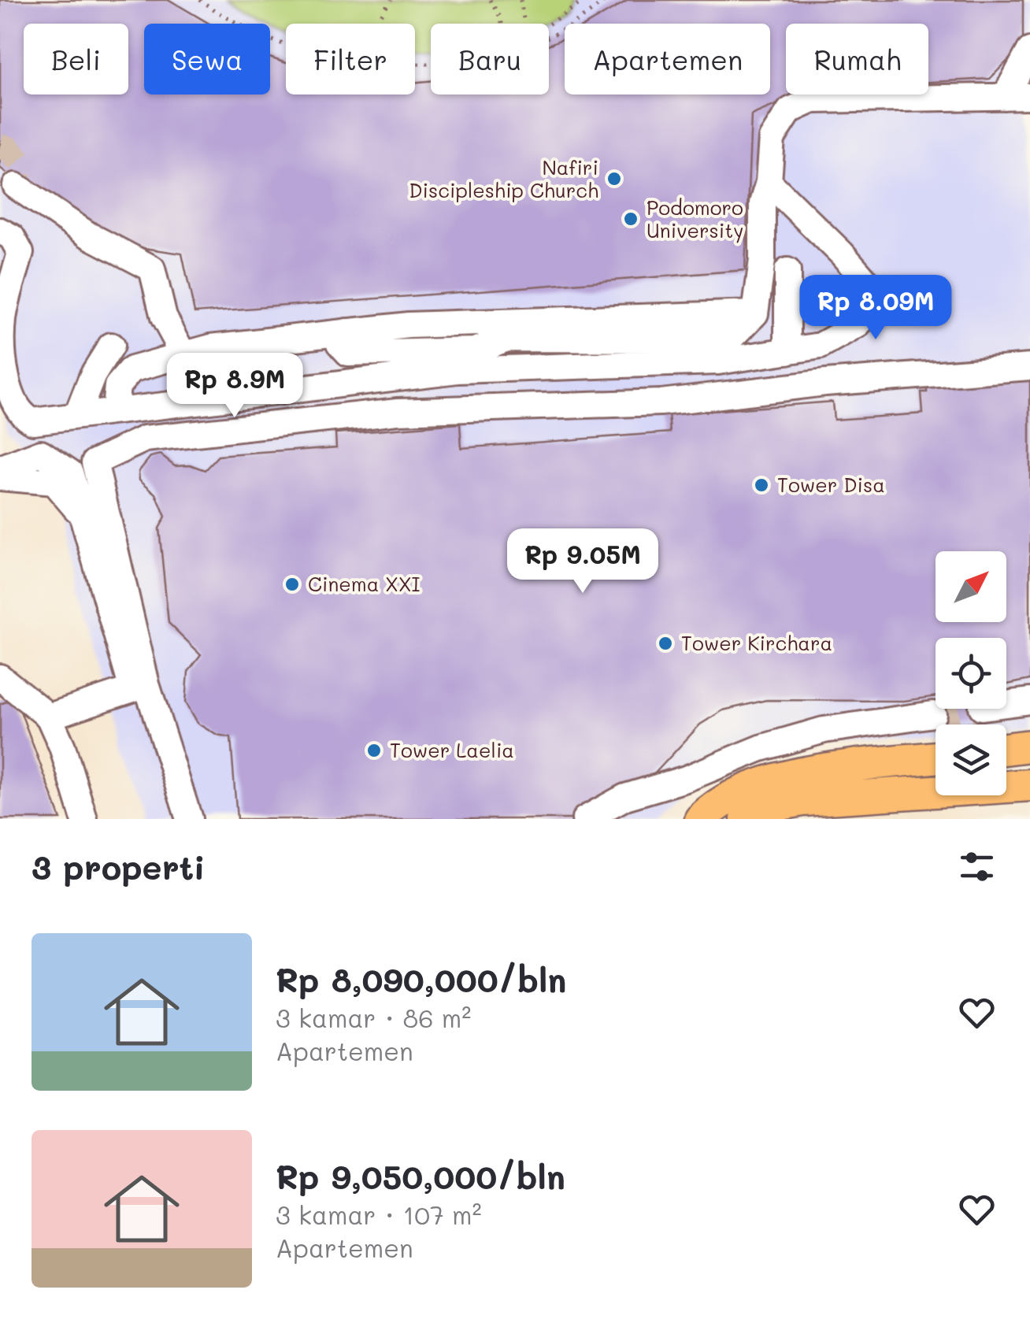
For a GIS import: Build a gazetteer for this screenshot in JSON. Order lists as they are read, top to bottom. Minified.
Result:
{"places":["Nafiri Discipleship Church","Podomoro University","Tower Disa","Cinema XXI","Tower Kirchara","Tower Laelia"],"north":"top right","page":{"chip":["Beli","Sewa","Filter","Baru","Apartemen","Rumah"],"price":["Rp 8.09M","Rp 8.9M","Rp 9.05M"],"heading":"3 properti","list":[{"name":"Rp 8,090,000/bln","note":"3 kamar · 86 m² · Apartemen"},{"name":"Rp 9,050,000/bln","note":"3 kamar · 107 m² · Apartemen"}]}}
